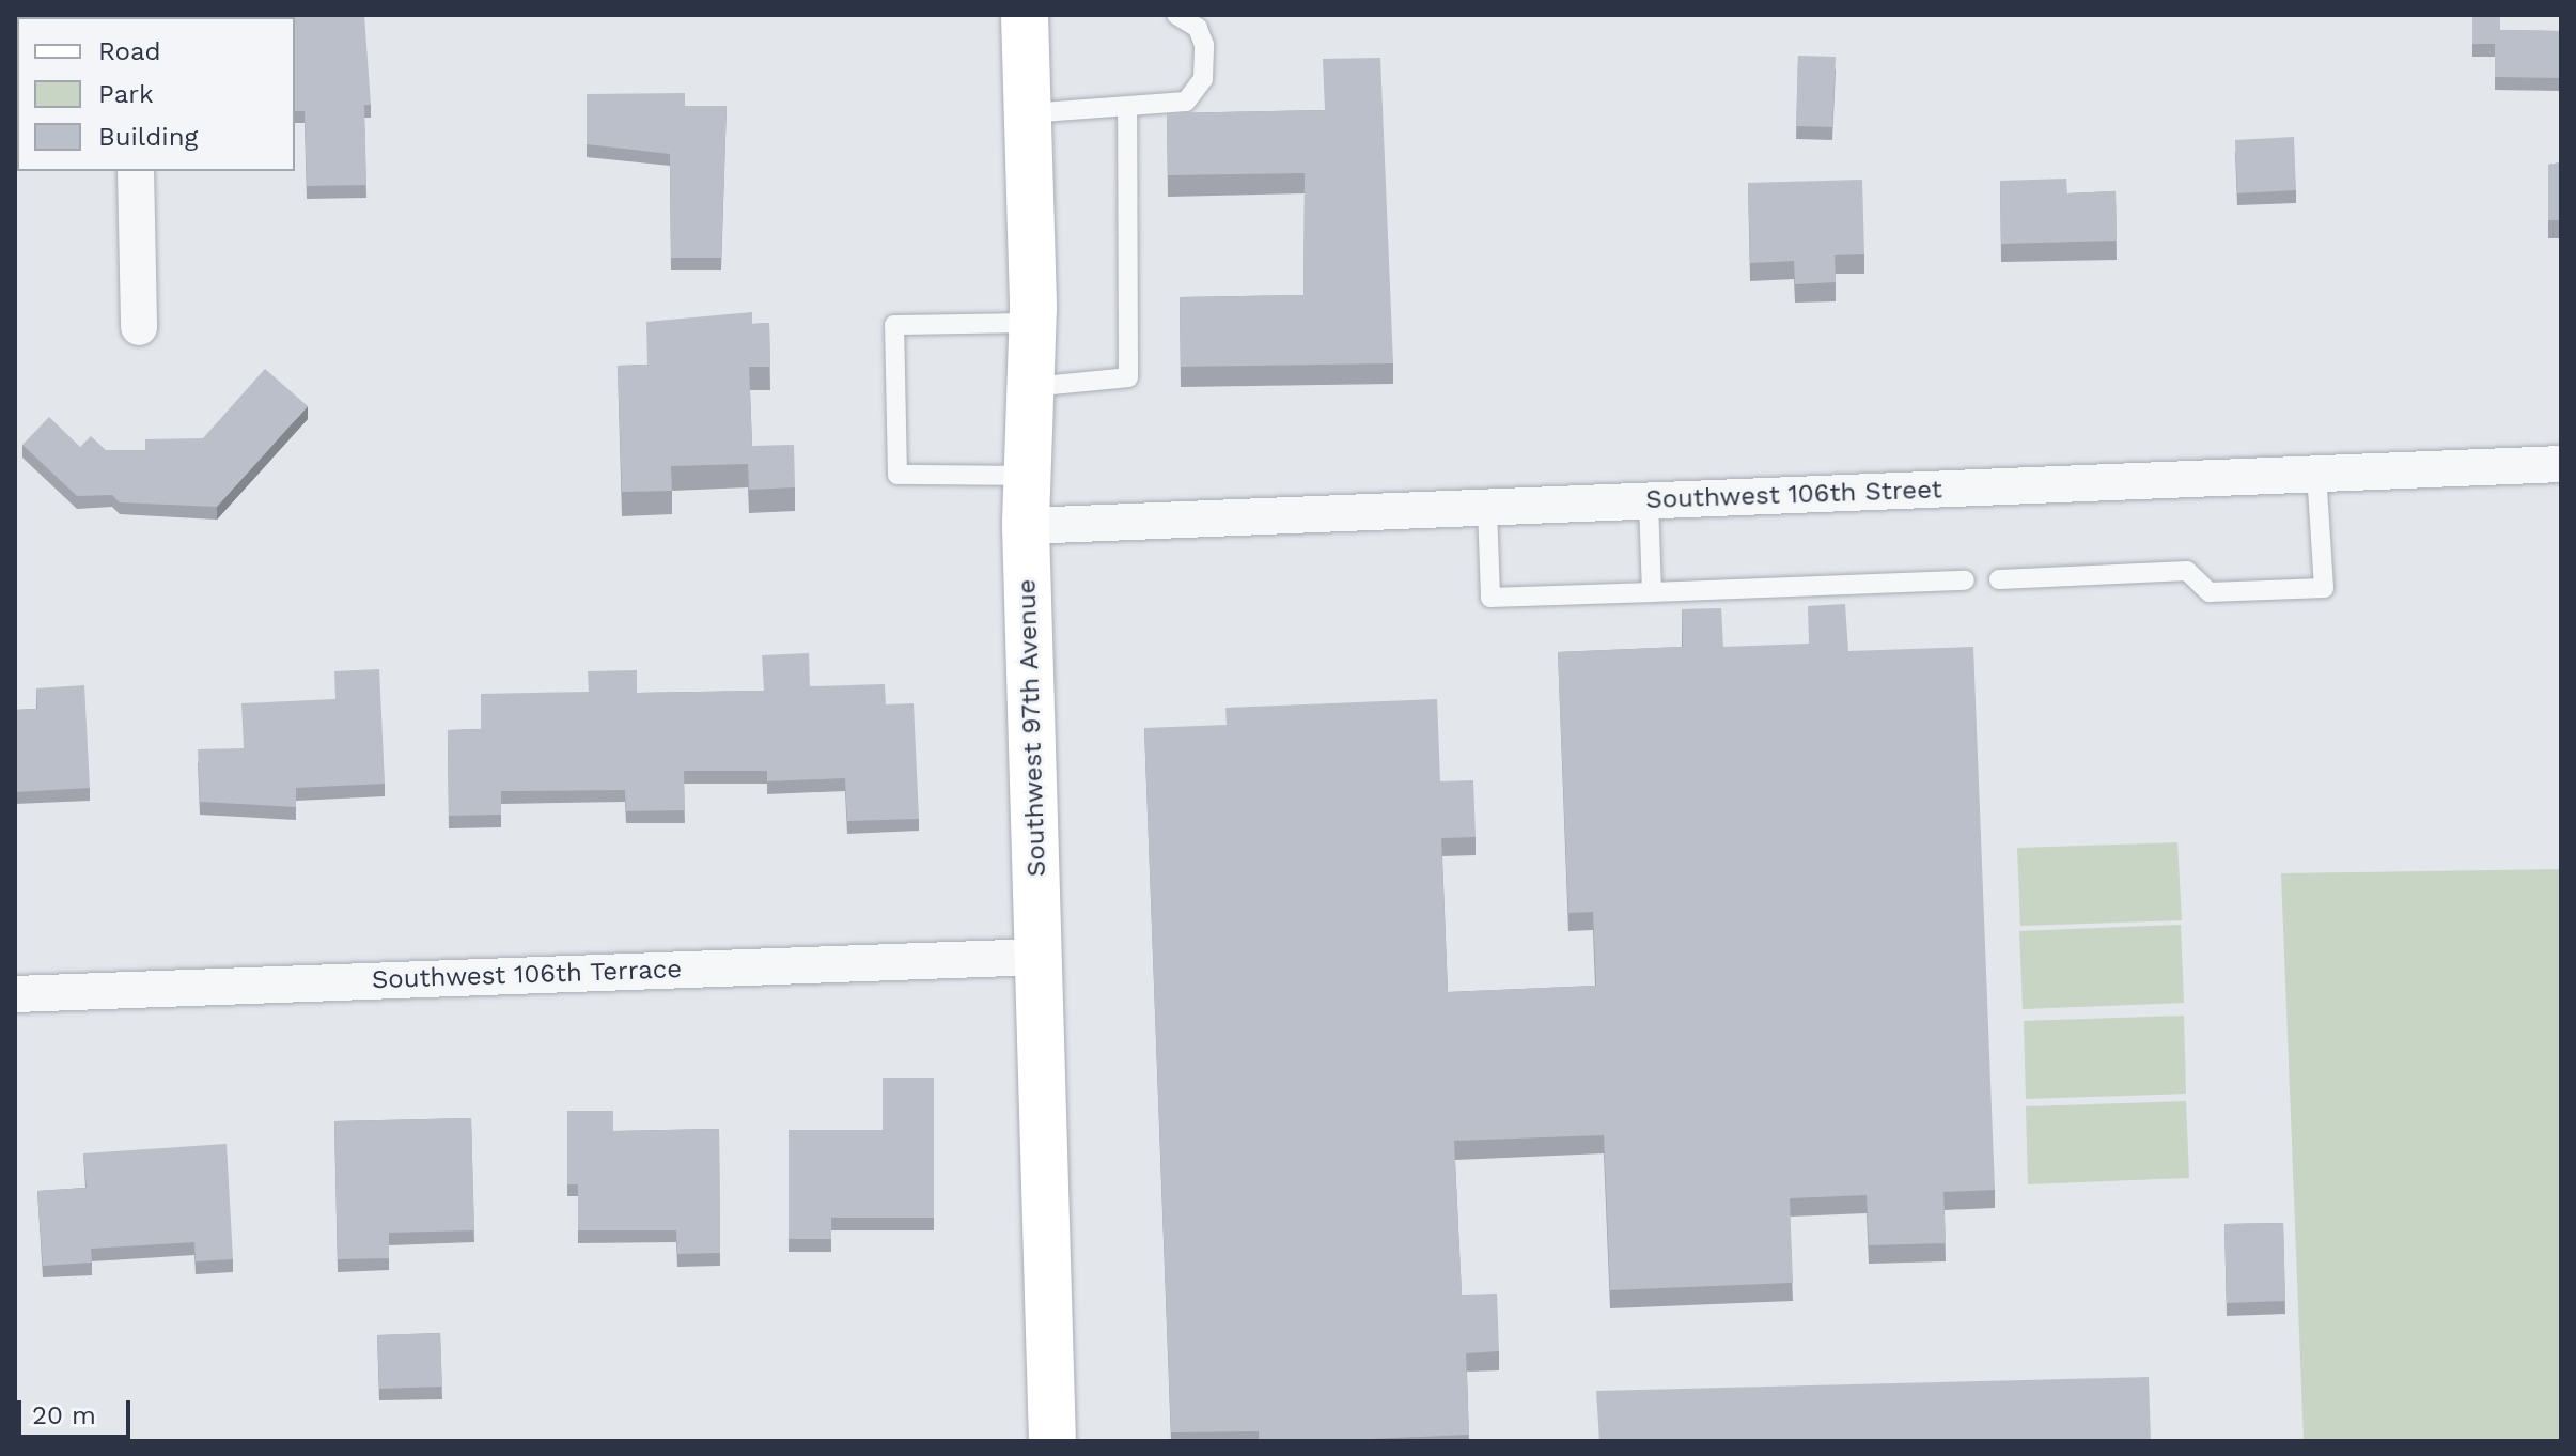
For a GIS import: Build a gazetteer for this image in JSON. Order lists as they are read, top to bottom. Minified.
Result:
{"streets":{"street":["Southwest 106th Street","Southwest 97th Avenue","Southwest 106th Terrace"]},"crossings":[["Southwest 106th Street","Southwest 97th Avenue"],["Southwest 97th Avenue","Southwest 106th Terrace"]],"legend":["Road","Park","Building"],"scale_bar":"20 m"}
